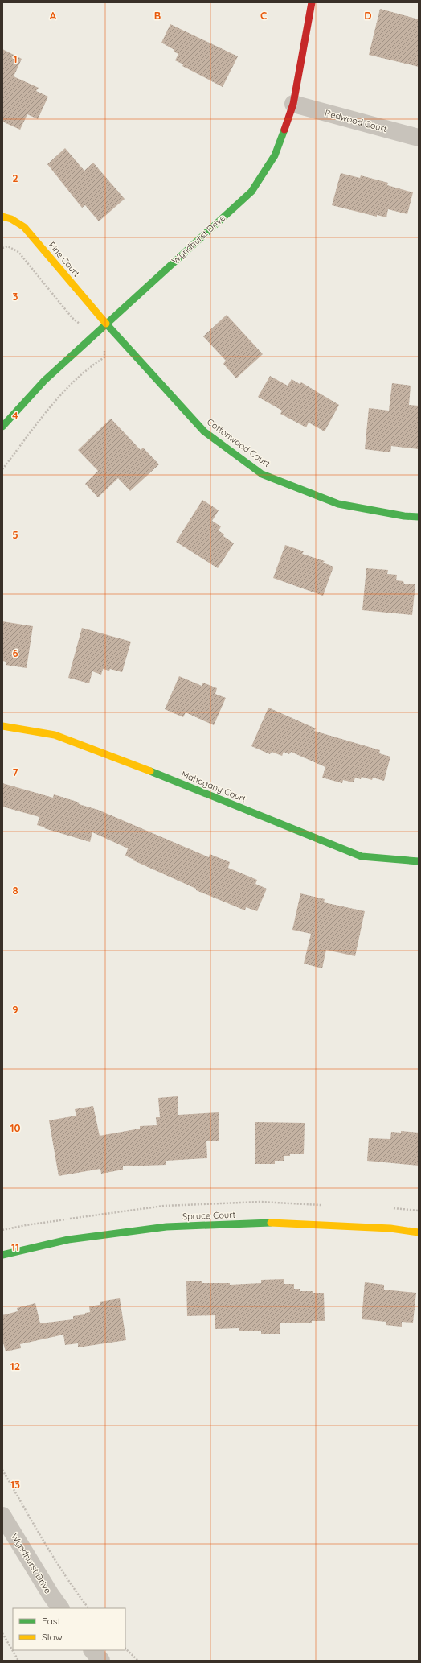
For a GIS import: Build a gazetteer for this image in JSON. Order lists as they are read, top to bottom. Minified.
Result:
{"streets":{"street":["Redwood Court","Wyndhurst Drive","Pine Court","Cottonwood Court","Mahogany Court","Spruce Court"]},"crossings":[["Redwood Court","Wyndhurst Drive"],["Wyndhurst Drive","Pine Court"],["Wyndhurst Drive","Cottonwood Court"],["Pine Court","Cottonwood Court"]],"legend":["Fast","Slow"],"grid":{"columns":["A","B","C","D"],"rows":["1","2","3","4","5","6","7","8","9","10","11","12","13"]}}
